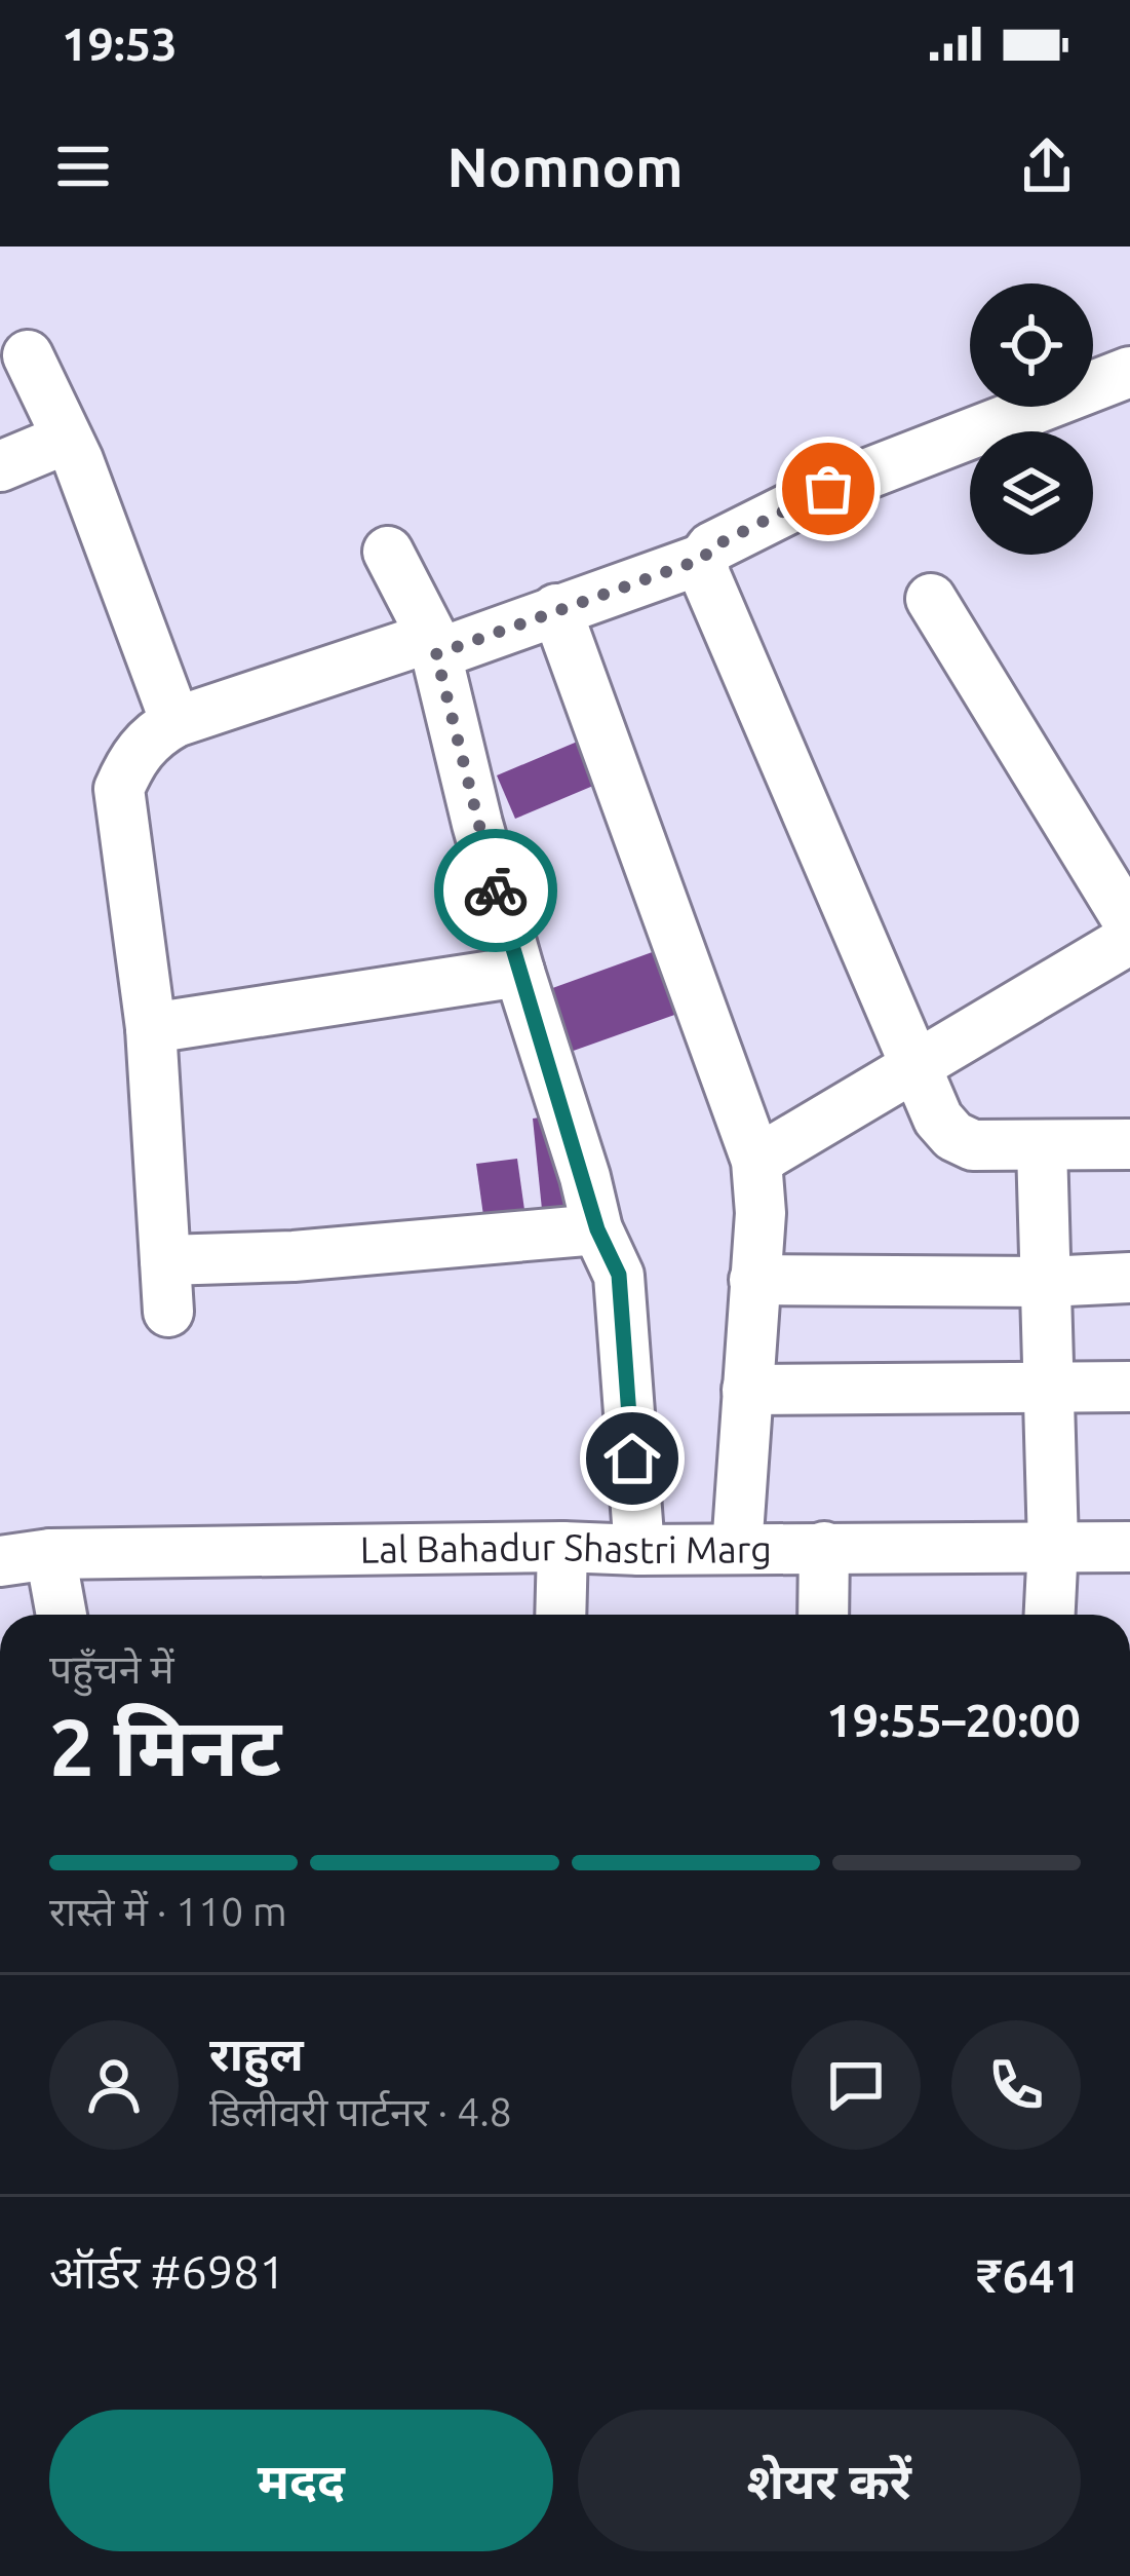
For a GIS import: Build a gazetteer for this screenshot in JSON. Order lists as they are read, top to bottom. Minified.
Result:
{"streets":{"street":["Lal Bahadur Shastri Marg"]},"page":{"status":"19:53","header":"Nomnom","heading":["2 मिनट","पहुँचने में","19:55–20:00"],"panel":["राहुल","डिलीवरी पार्टनर · 4.8","ऑर्डर #6981","₹641"],"bar":"रास्ते में · 110 m","buttons":["मदद","शेयर करें"]}}
